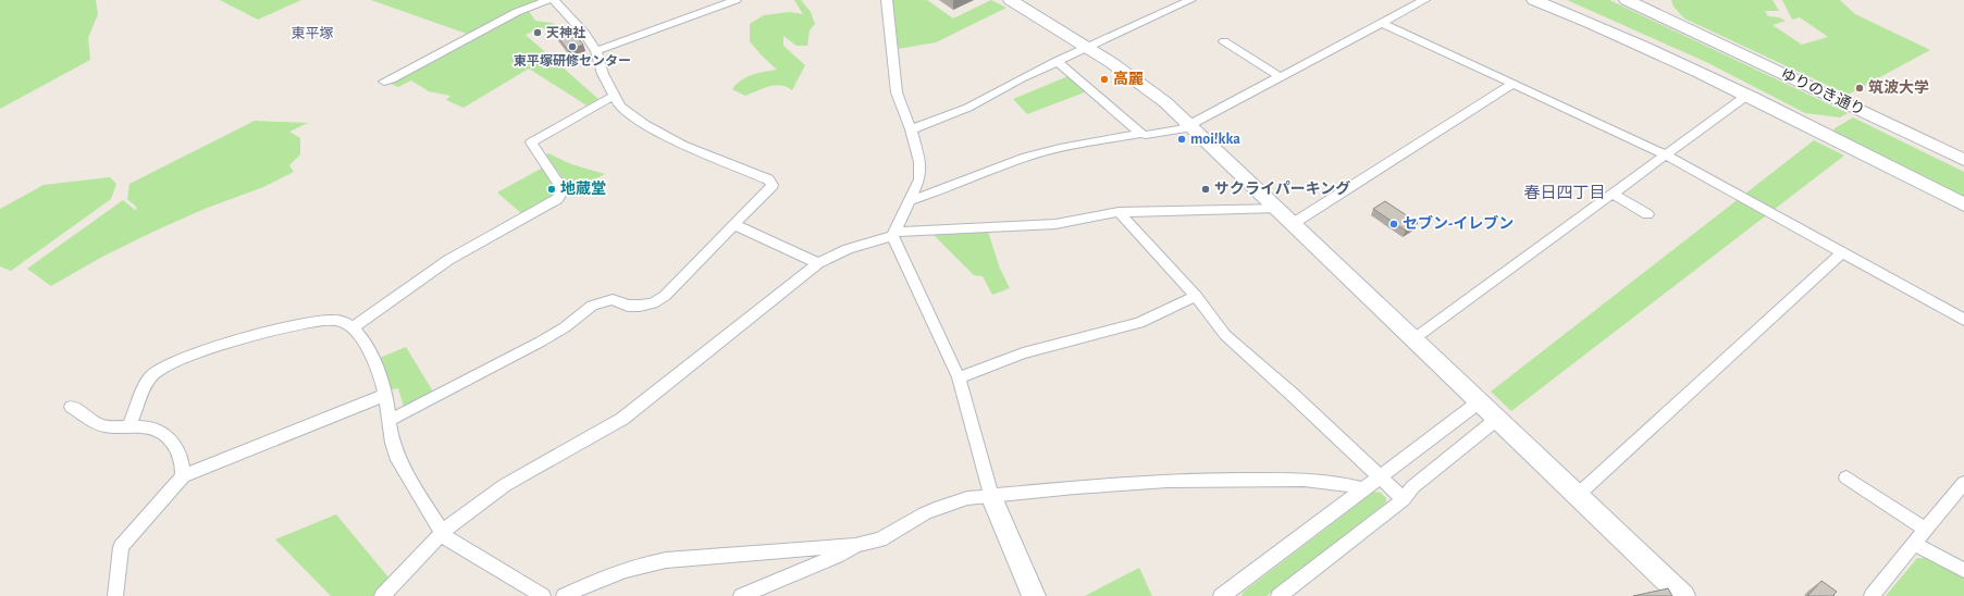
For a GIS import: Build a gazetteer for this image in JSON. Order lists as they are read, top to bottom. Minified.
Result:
{"streets":{"street":["ゆりのき通り"]},"districts":["東平塚","春日四丁目"],"places":["天神社","東平塚研修センター","高麗","筑波大学","moi!kka","地蔵堂","サクライパーキング","セブン-イレブン"]}
